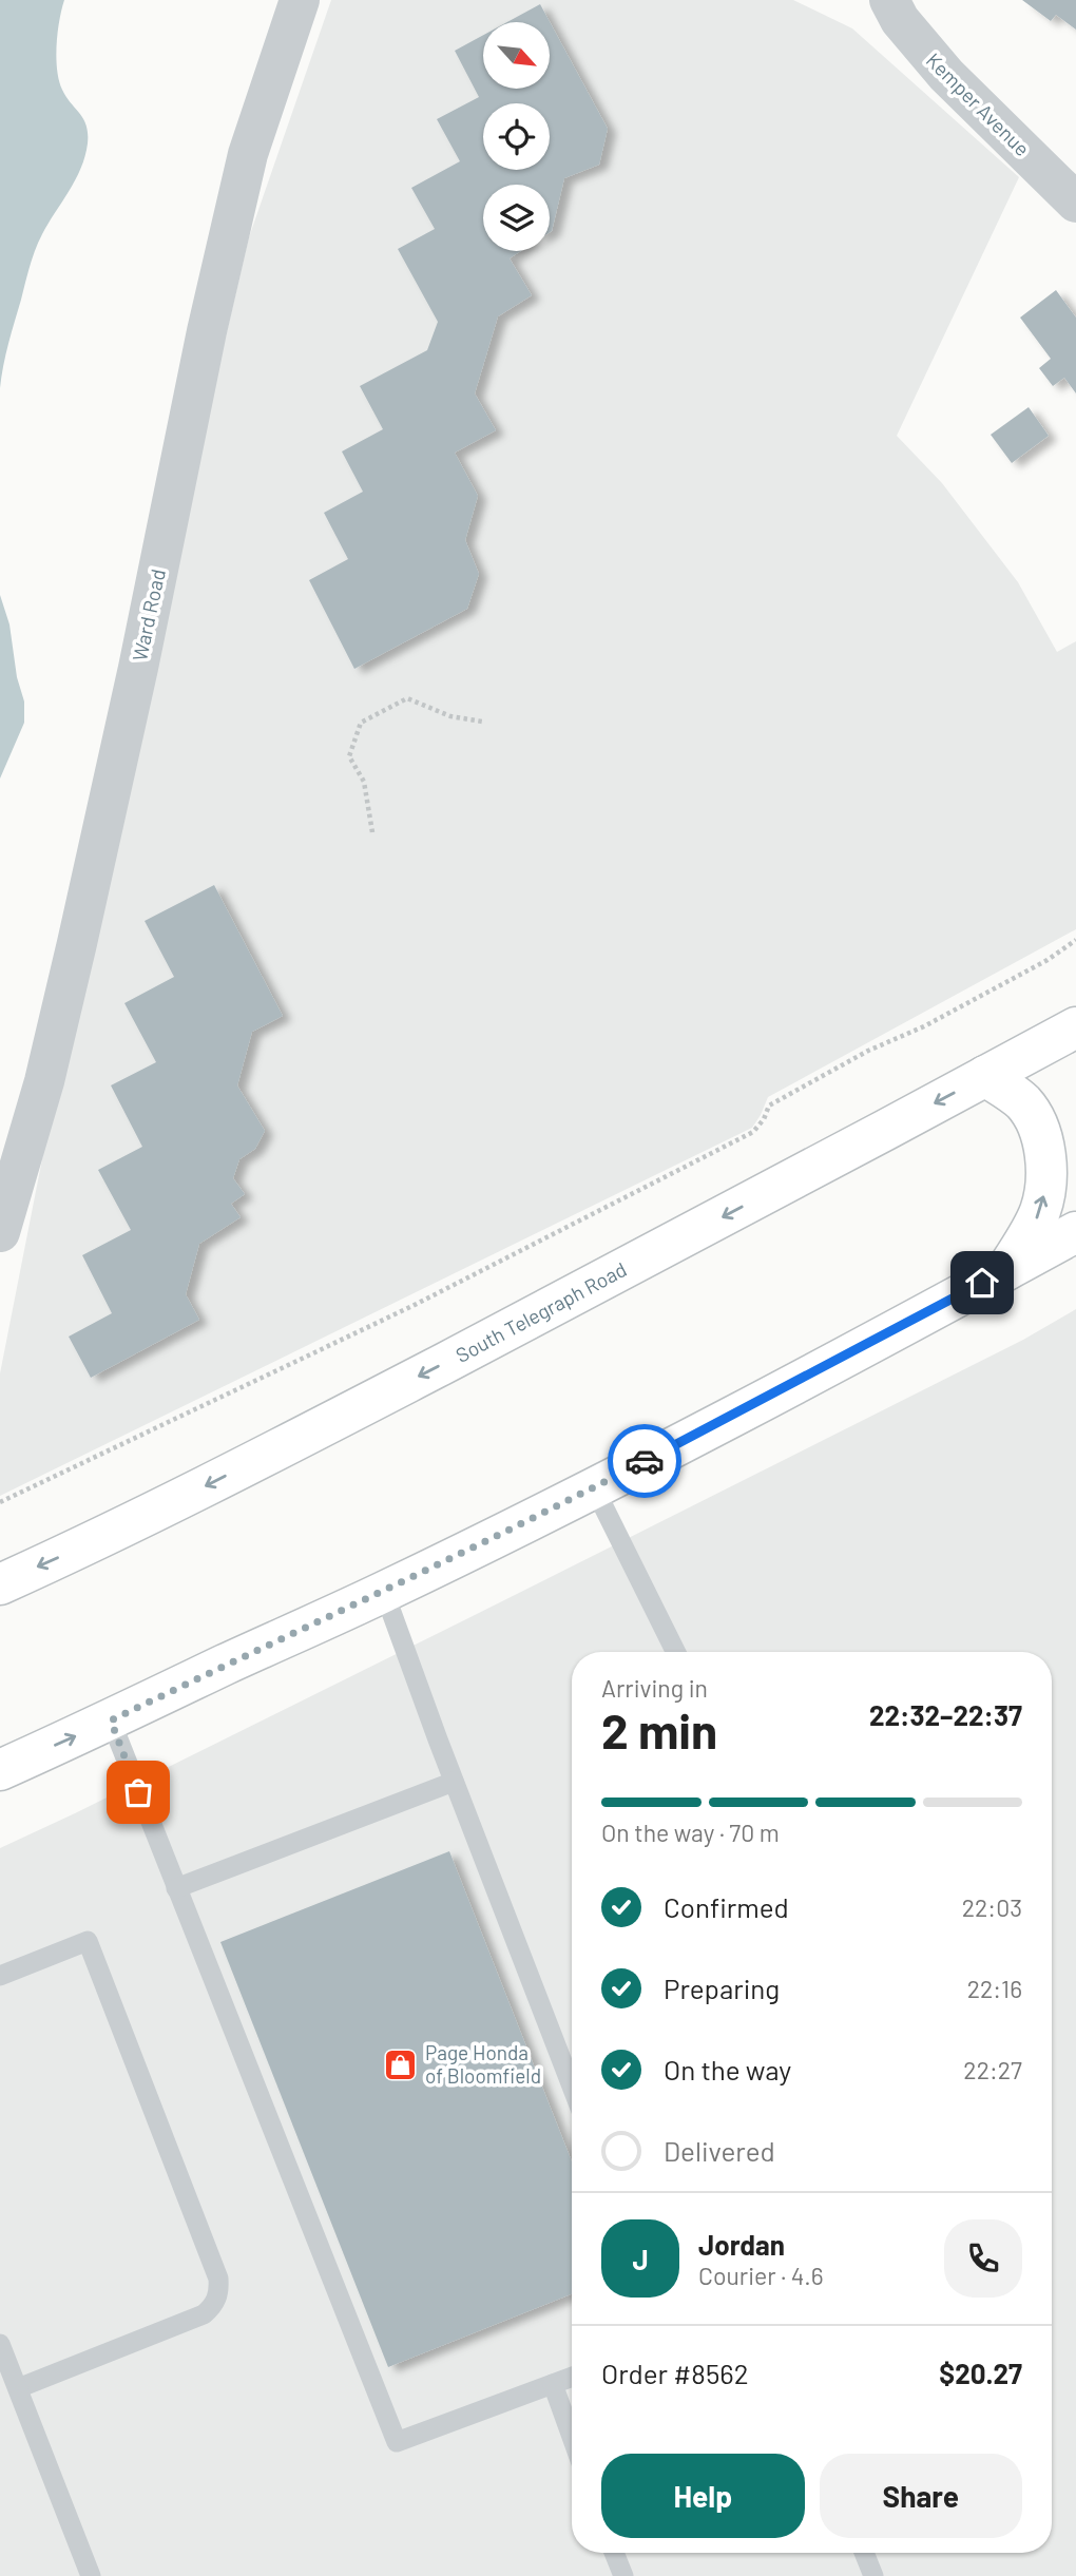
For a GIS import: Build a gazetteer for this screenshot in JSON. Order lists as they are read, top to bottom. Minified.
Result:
{"streets":{"highway":["South Telegraph Road"],"street":["Kemper Avenue","Ward Road"]},"places":{"shop":["Page Honda of Bloomfield"]},"north":"bottom right","page":{"heading":["2 min","Arriving in","22:32–22:37"],"panel":["Jordan","Courier · 4.6","Order #8562","$20.27"],"bar":"On the way · 70 m","list":[["Confirmed","22:03"],["Preparing","22:16"],["On the way","22:27"],"Delivered"],"round":"J","buttons":["Help","Share"]}}
